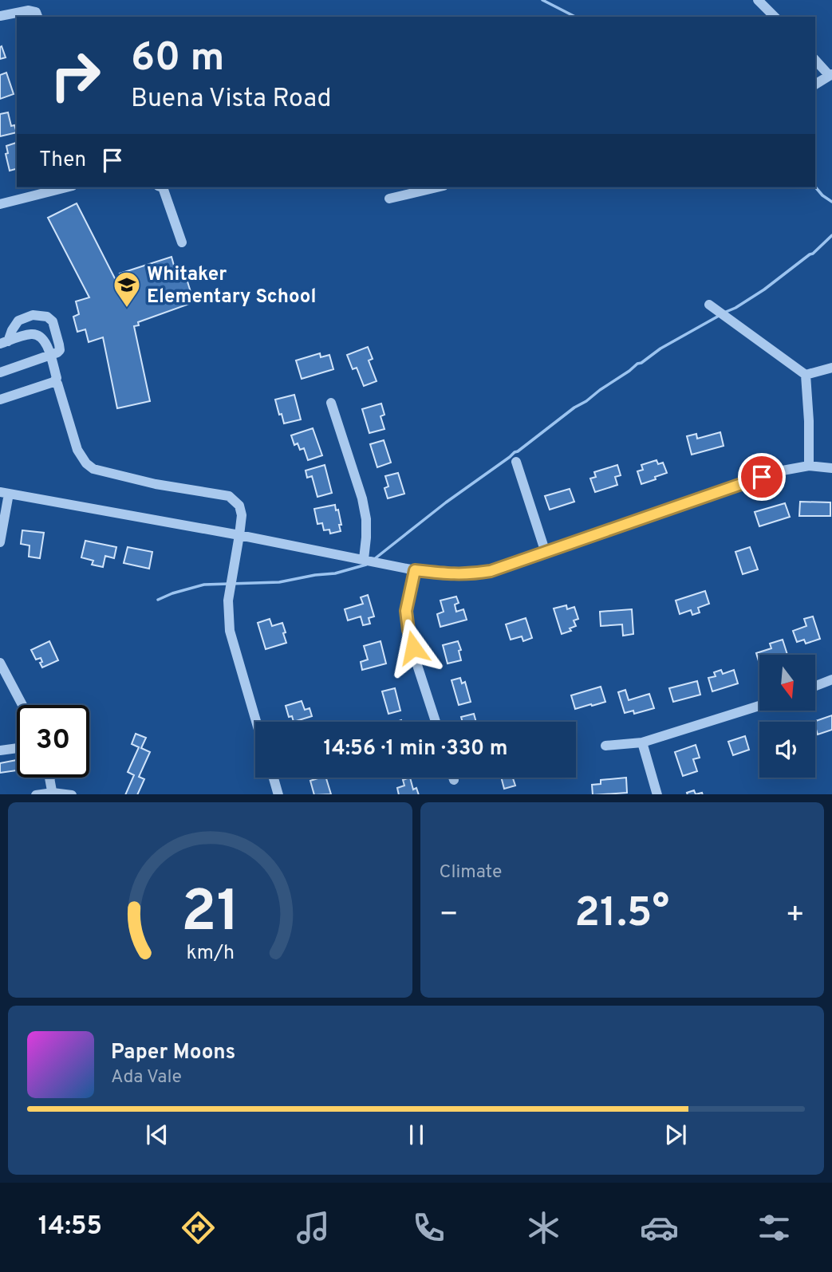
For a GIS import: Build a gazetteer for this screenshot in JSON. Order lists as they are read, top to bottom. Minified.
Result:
{"places":{"school or university":["Whitaker Elementary School"]},"north":"bottom","page":{"turn":["60 m","Buena Vista Road"],"then":"Then","limit":"30","trip":"14:56 · 1 min · 330 m","tile":"Climate","heat":["−","21.5°","+"],"song":["Paper Moons","Ada Vale"],"tabs":"14:55","gauge":["21","km/h"]}}
